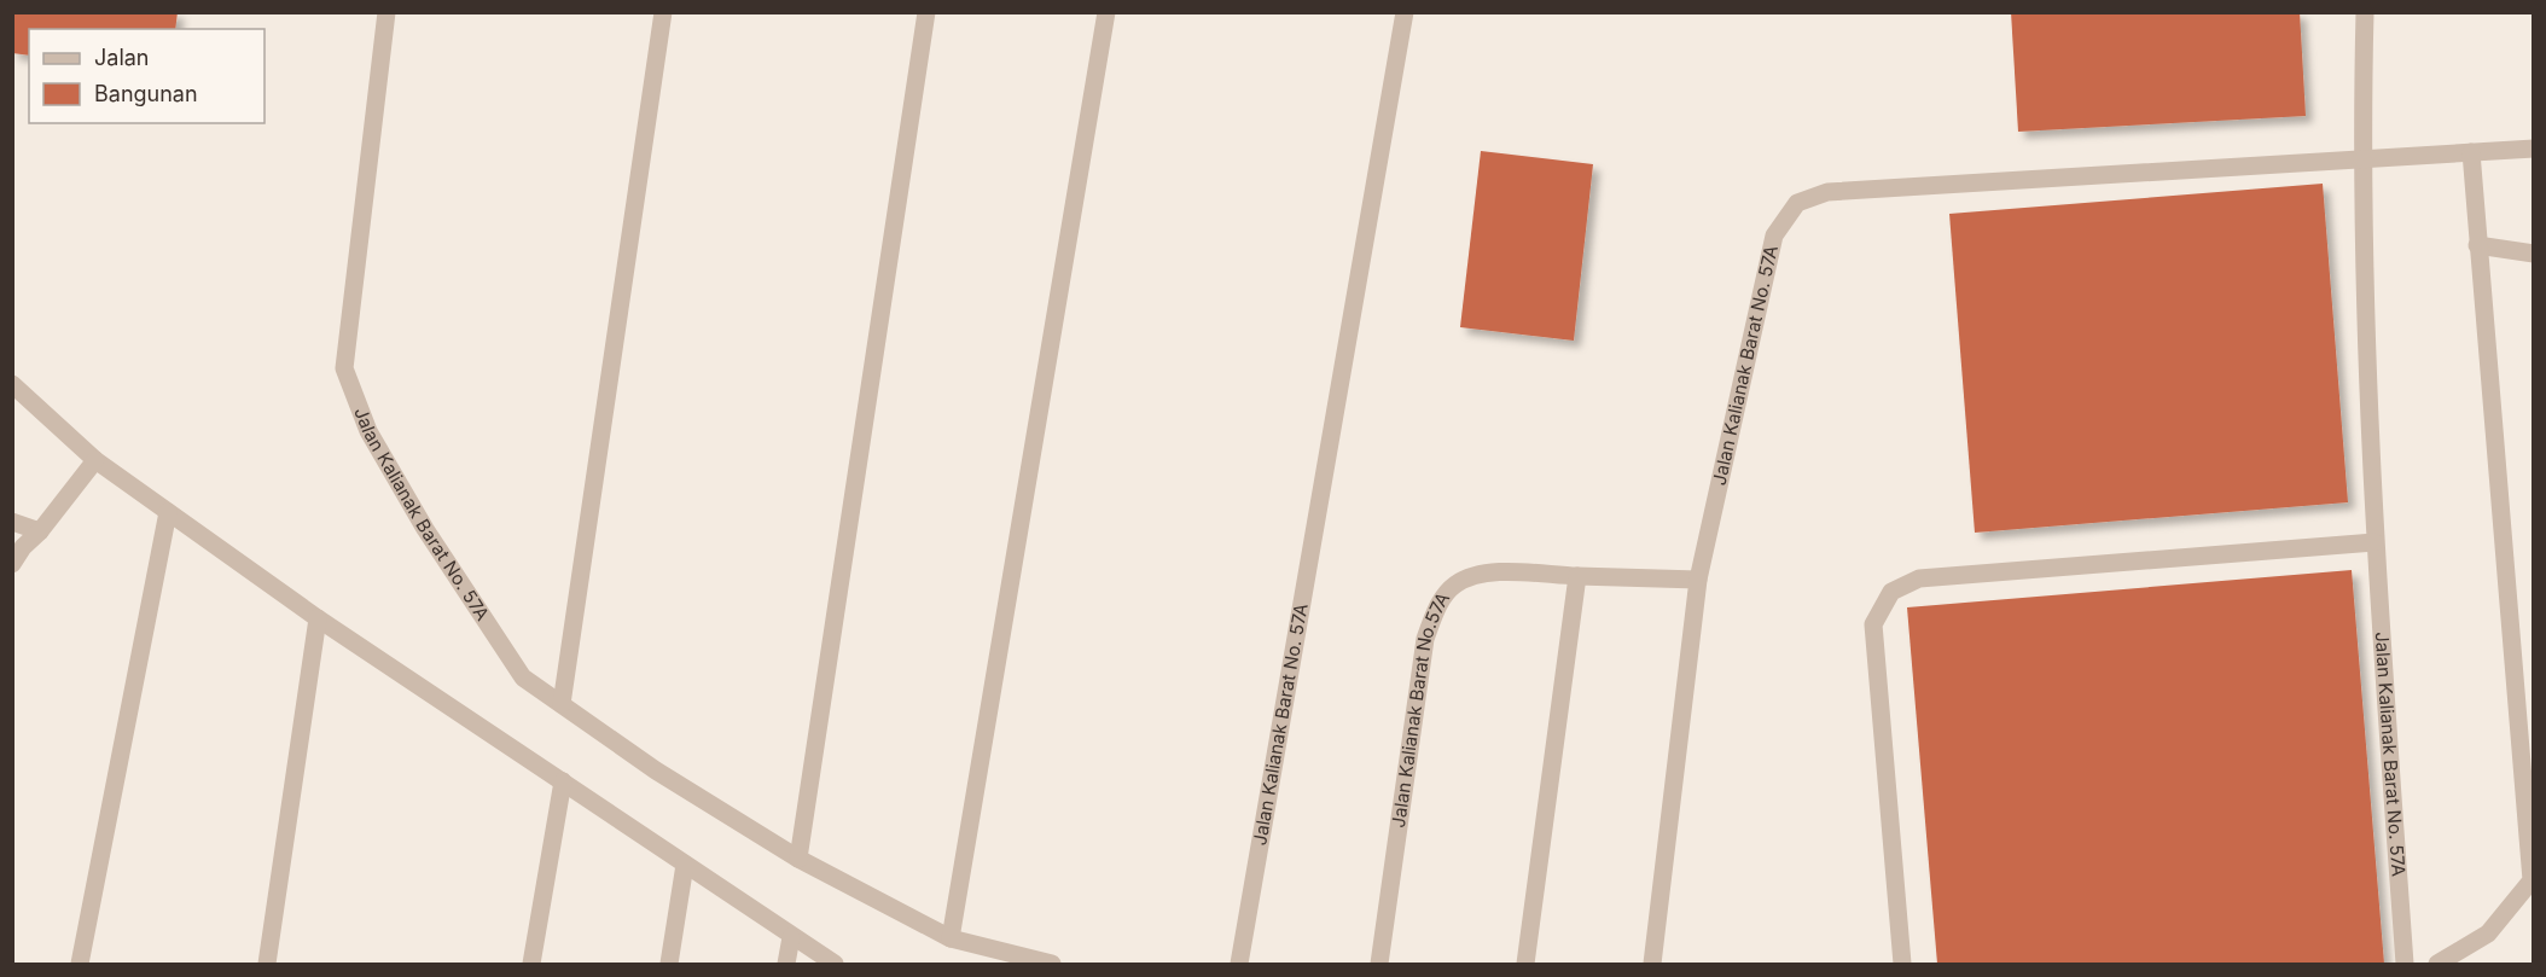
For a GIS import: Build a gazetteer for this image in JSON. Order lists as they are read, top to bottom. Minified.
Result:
{"streets":{"lane":["Jalan Kalianak Barat No. 57A","Jalan Kalianak Barat No.57A"]},"crossings":[["Jalan Kalianak Barat No. 57A","Jalan Kalianak Barat No.57A"]],"legend":["Jalan","Bangunan"]}
